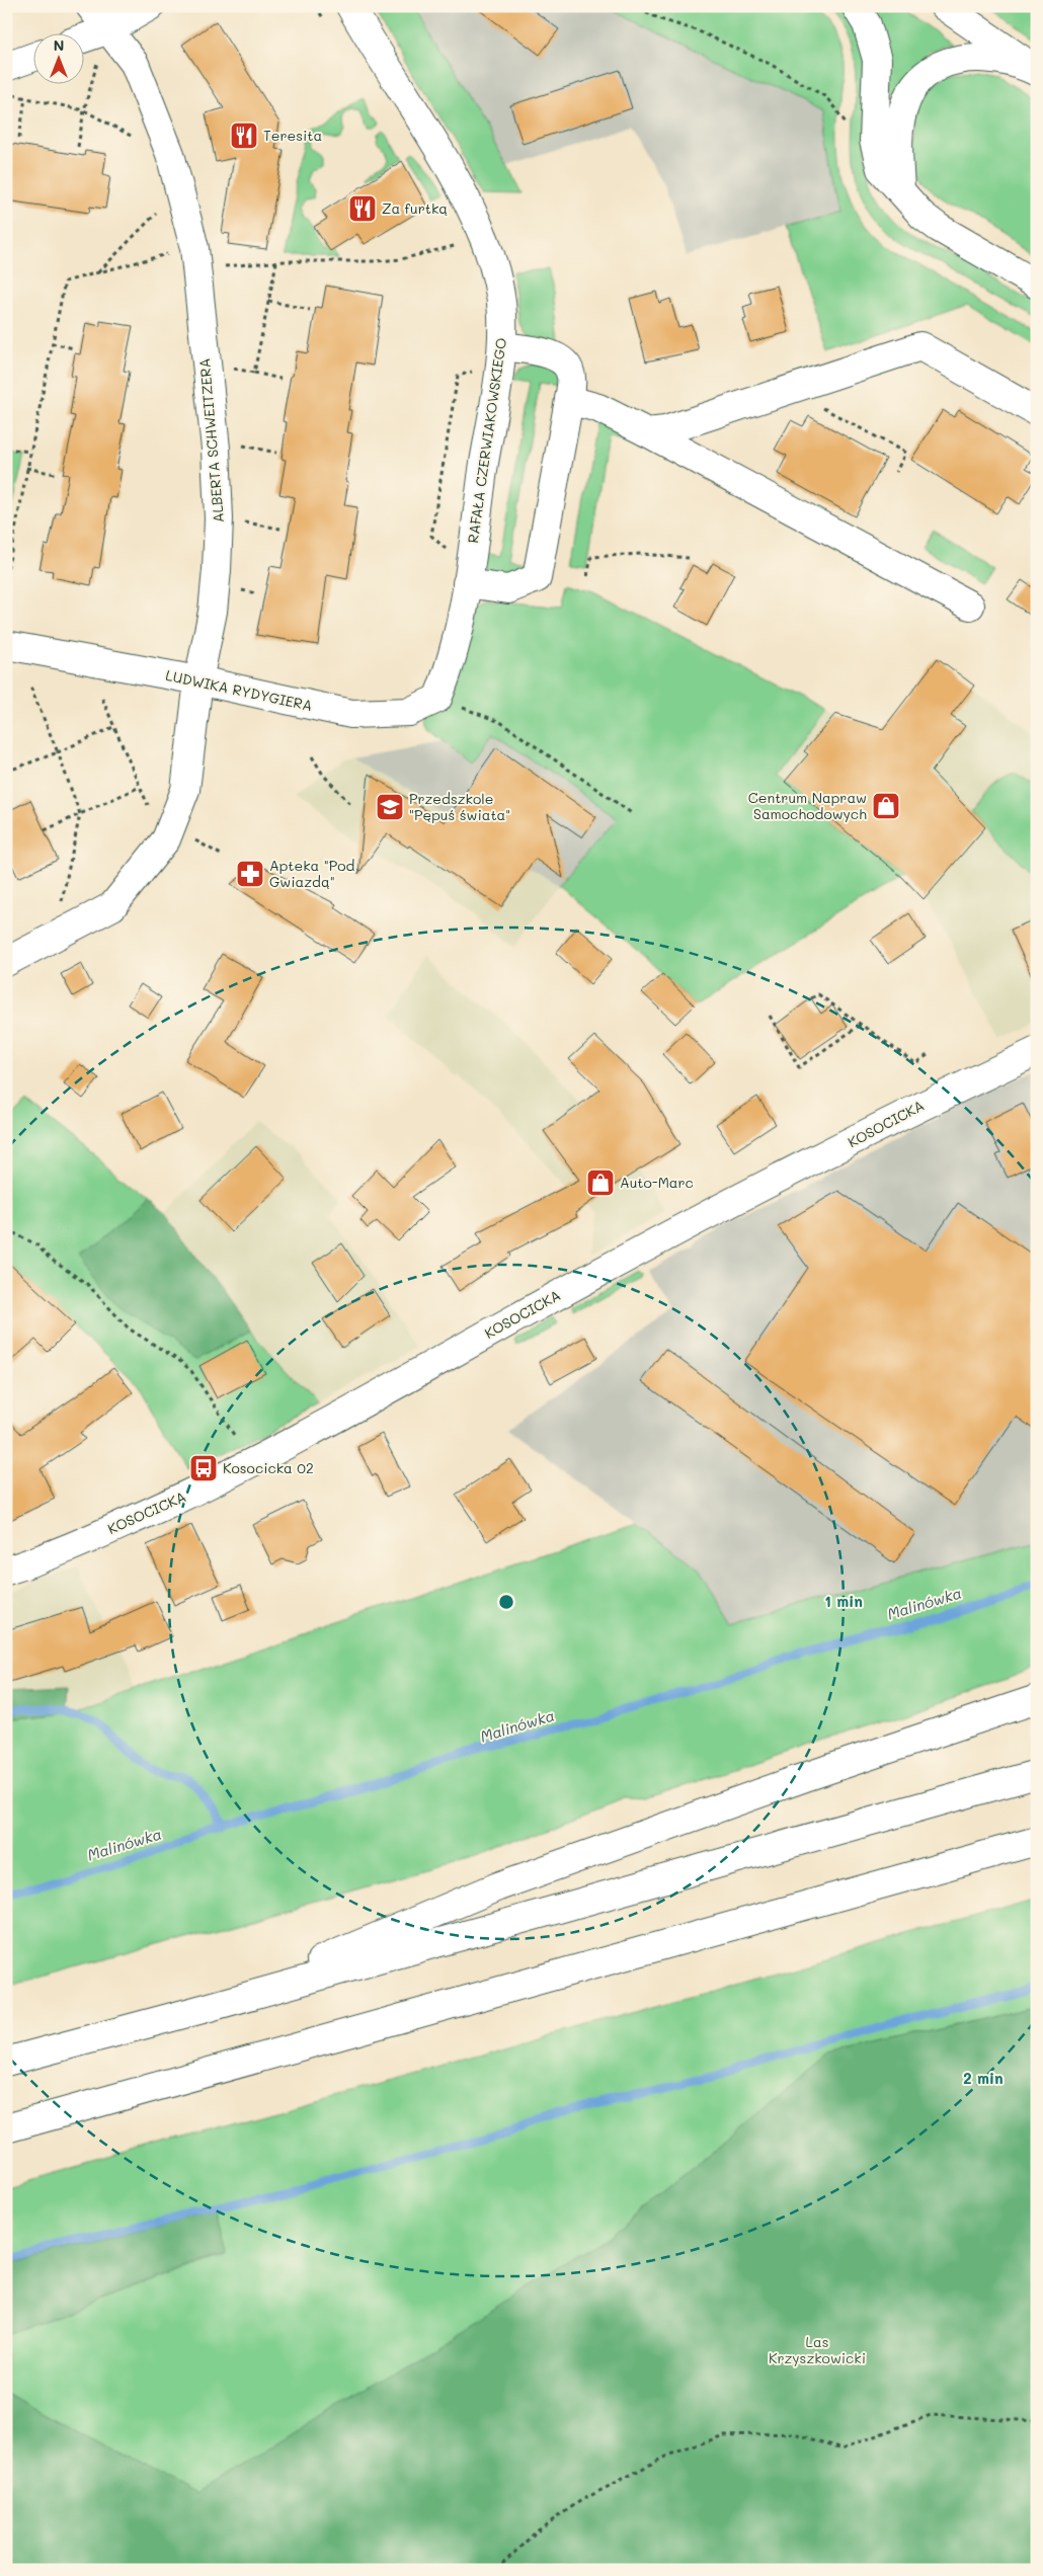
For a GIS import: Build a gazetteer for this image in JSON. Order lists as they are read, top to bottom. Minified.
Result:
{"streets":{"main road":["ALBERTA SCHWEITZERA","RAFAŁA CZERWIAKOWSKIEGO","LUDWIKA RYDYGIERA","KOSOCICKA"]},"crossings":[["ALBERTA SCHWEITZERA","LUDWIKA RYDYGIERA"],["RAFAŁA CZERWIAKOWSKIEGO","LUDWIKA RYDYGIERA"]],"water":["Malinówka"],"parks":["Las Krzyszkowicki"],"places":{"restaurant":["Teresita","Za furtką"],"shop":["Centrum Napraw Samochodowych","Auto-Marc"],"school or university":["Przedszkole \"Pępuś świata\""],"pharmacy":["Apteka \"Pod Gwiazdą\""],"bus stop":["Kosocicka 02"]},"north":"top","rings":["1 min","2 min"]}
